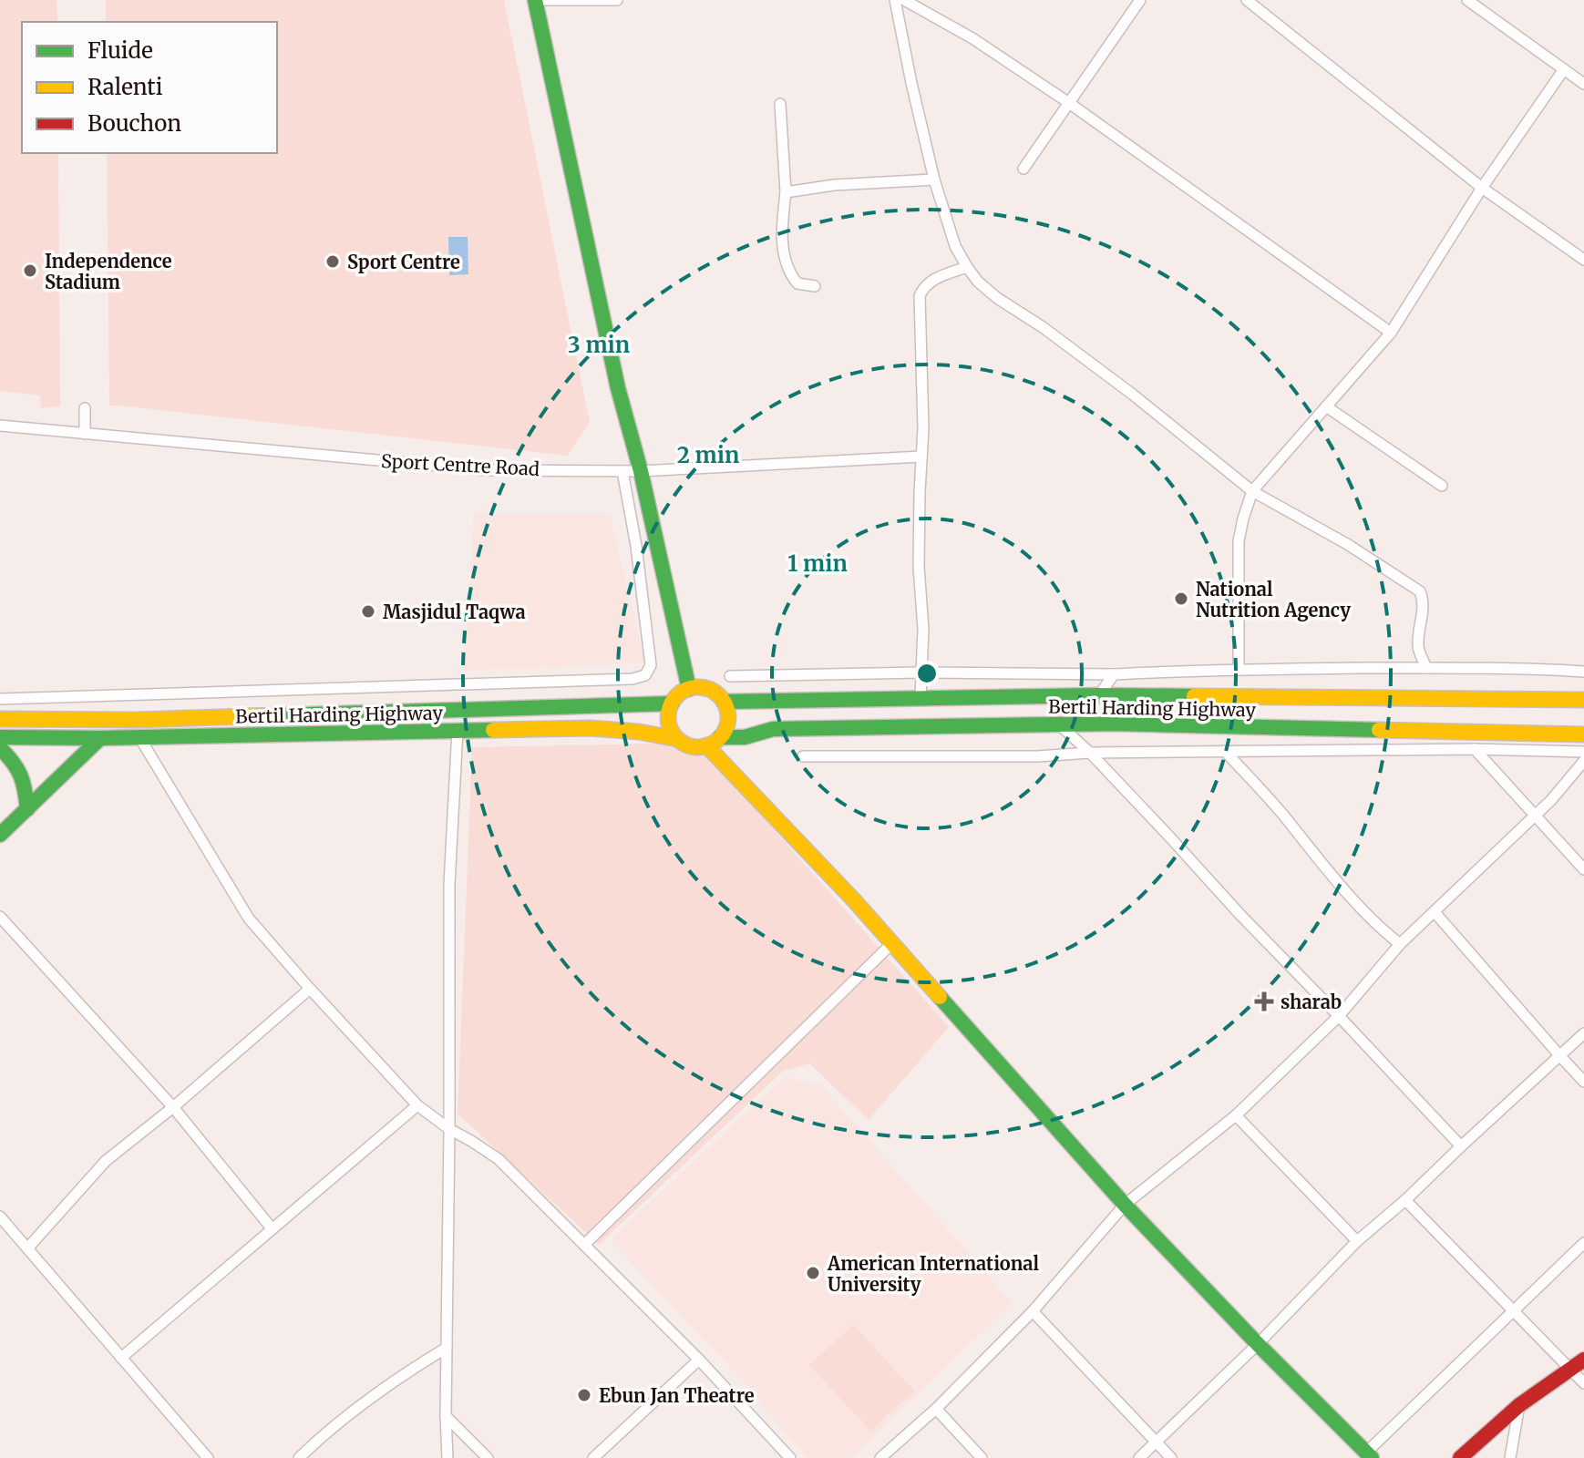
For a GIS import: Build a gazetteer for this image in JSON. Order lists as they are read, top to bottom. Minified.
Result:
{"streets":{"main road":["Bertil Harding Highway"],"street":["Sport Centre Road"]},"places":{"other":["Sport Centre","Independence Stadium","National Nutrition Agency","Masjidul Taqwa","American International University","Ebun Jan Theatre"],"health":["sharab"]},"legend":["Fluide","Ralenti","Bouchon"],"rings":["3 min","2 min","1 min"]}
